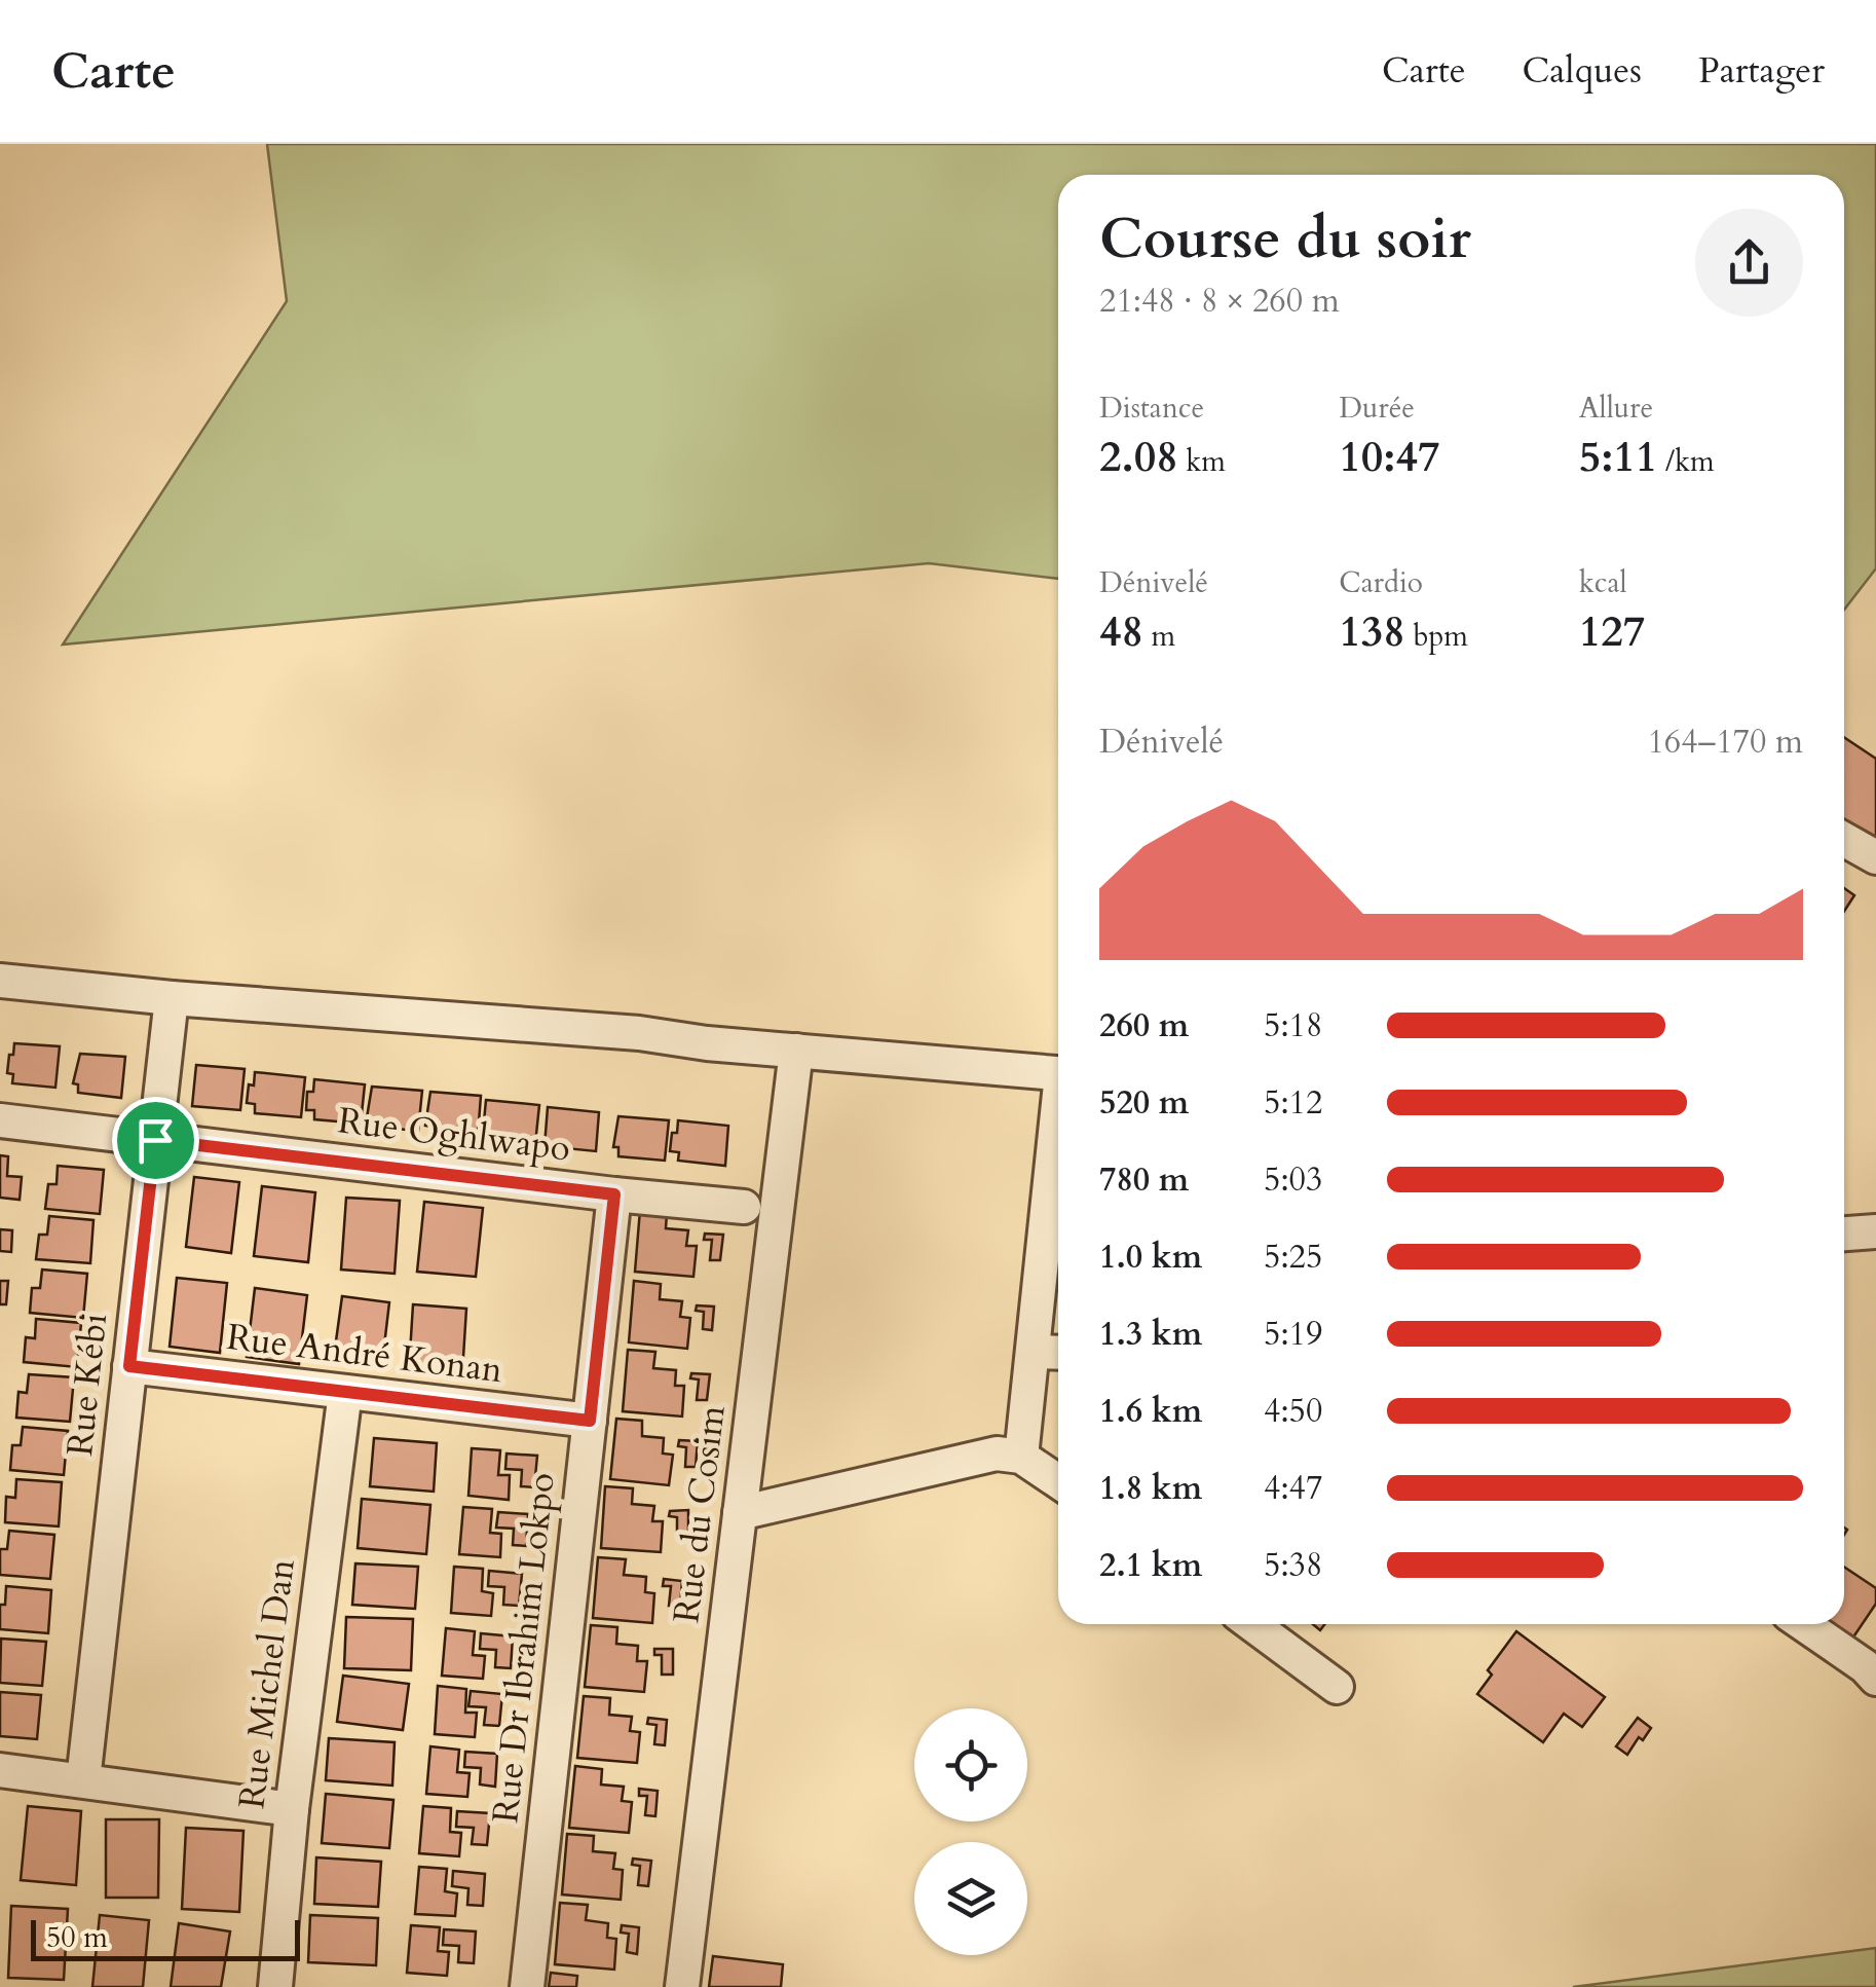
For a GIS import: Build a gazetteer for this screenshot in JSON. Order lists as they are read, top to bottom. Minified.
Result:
{"streets":{"street":["Rue Oghlwapo","Rue André Konan","Rue Kébi","Rue du Cosim","Rue Dr Ibrahim Lokpo","Rue Michel Dan"]},"crossings":[["Rue Oghlwapo","Rue Kébi"],["Rue Oghlwapo","Rue Dr Ibrahim Lokpo"],["Rue André Konan","Rue Kébi"],["Rue André Konan","Rue Dr Ibrahim Lokpo"],["Rue André Konan","Rue Michel Dan"]],"scale_bar":"50 m","page":{"header":"Carte","nav":["Carte","Calques","Partager"],"heading":["Course du soir","21:48 · 8 × 260 m"],"stats":[["Distance","2.08 km"],["Durée","10:47"],["Allure","5:11 /km"],["Dénivelé","48 m"],["Cardio","138 bpm"],["kcal","127"]],"chart":["Dénivelé","164–170 m"],"list":[{"name":"260 m","note":"5:18"},{"name":"520 m","note":"5:12"},{"name":"780 m","note":"5:03"},{"name":"1.0 km","note":"5:25"},{"name":"1.3 km","note":"5:19"},{"name":"1.6 km","note":"4:50"},{"name":"1.8 km","note":"4:47"},{"name":"2.1 km","note":"5:38"}],"scale":"50 m"}}
